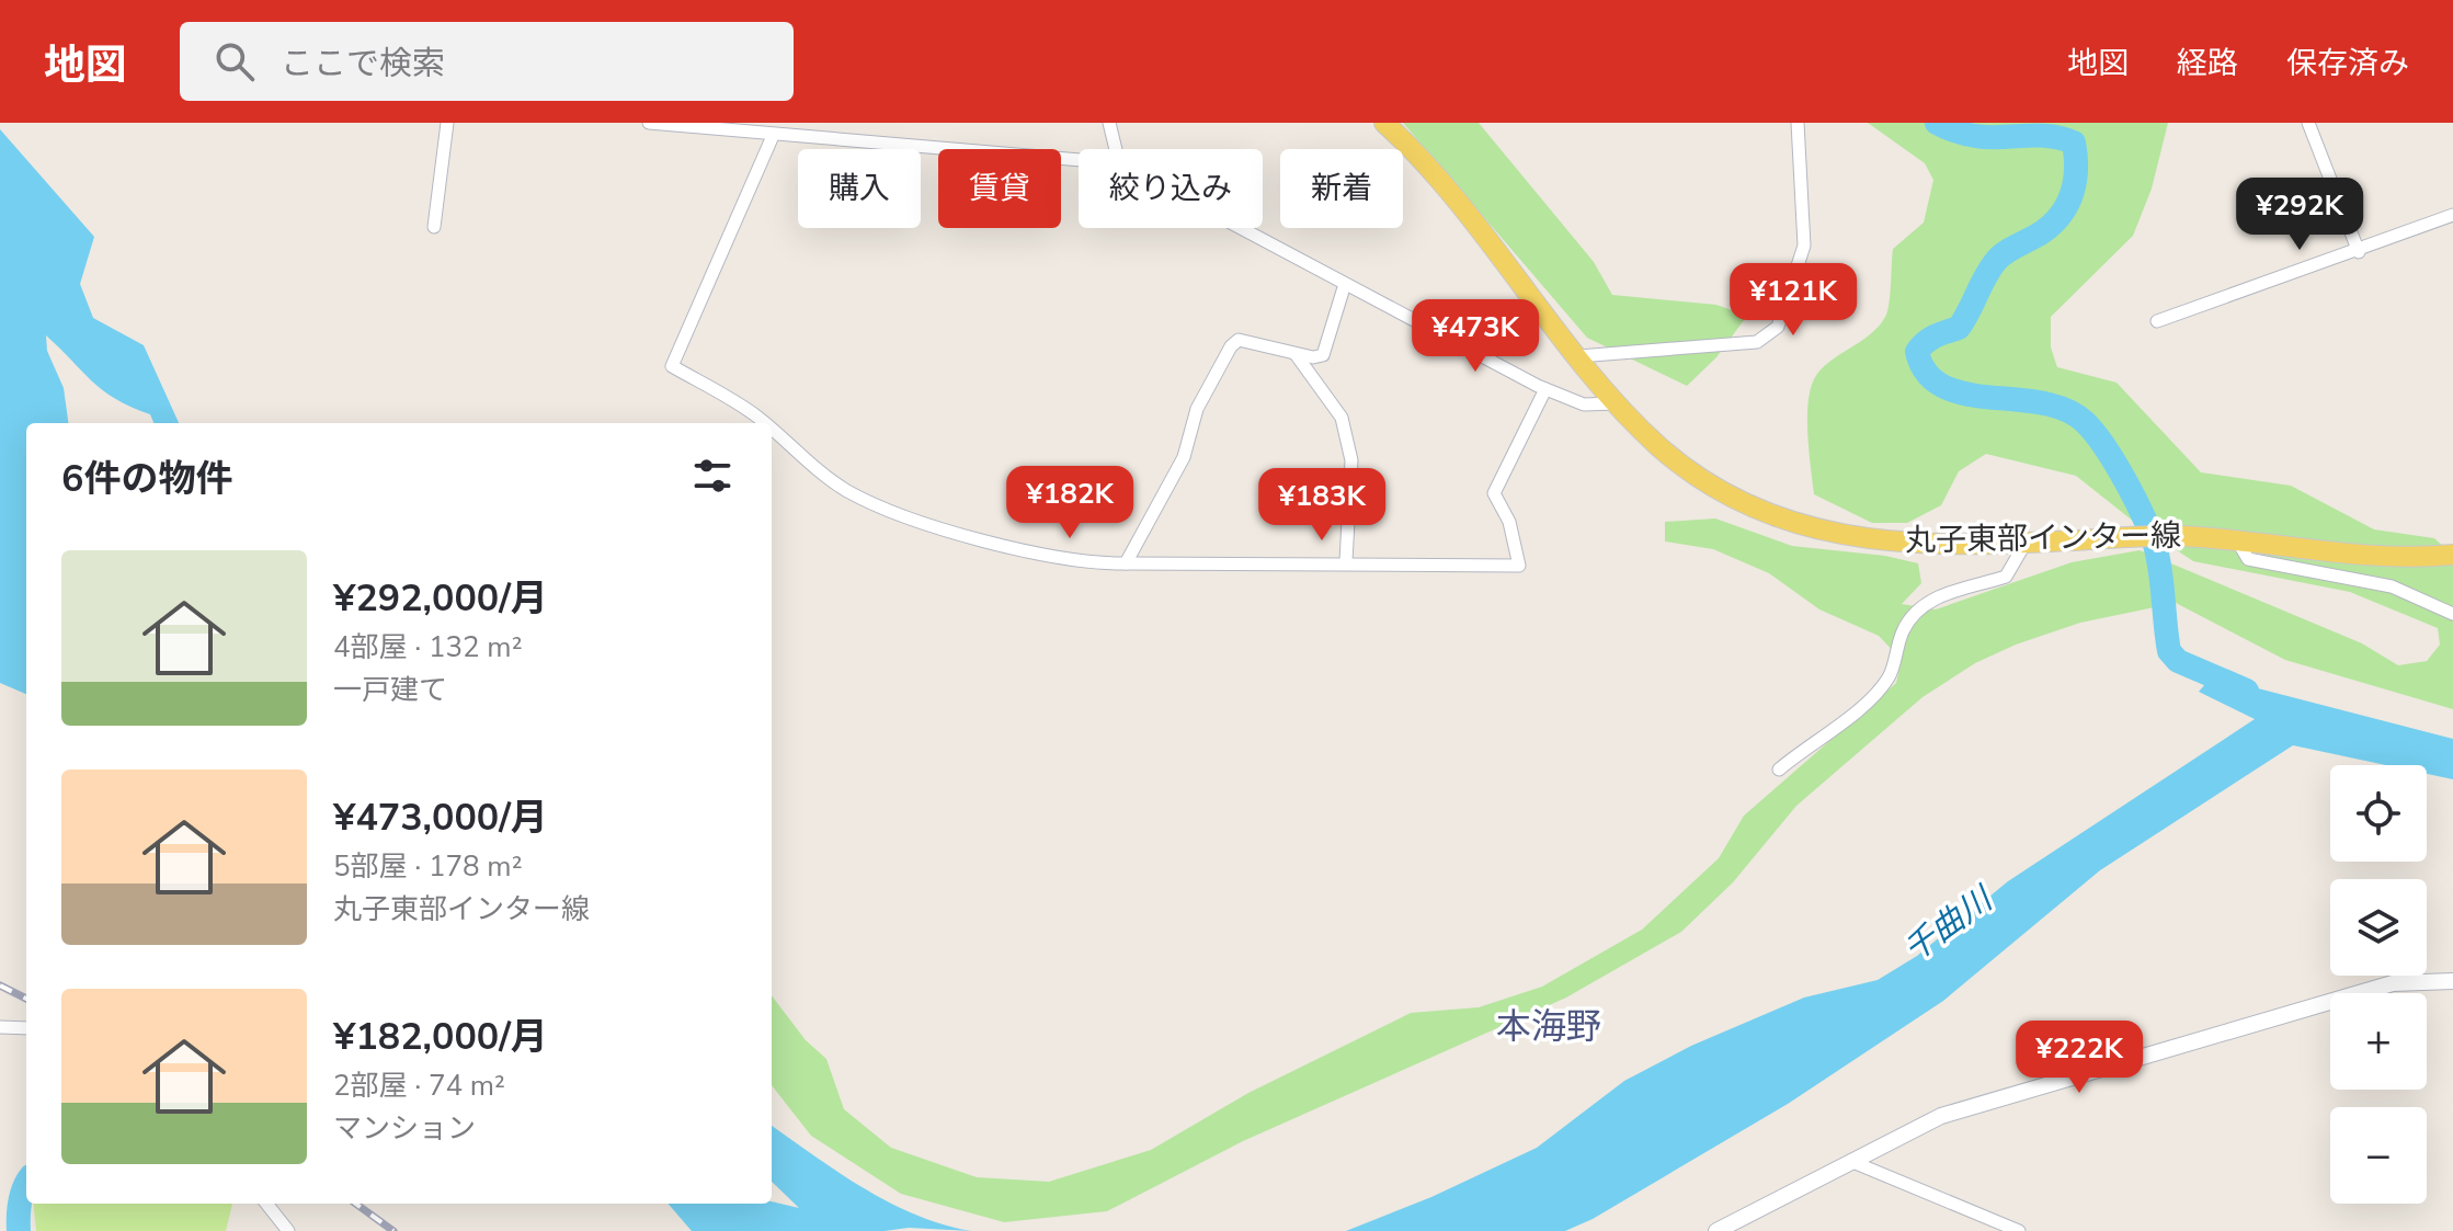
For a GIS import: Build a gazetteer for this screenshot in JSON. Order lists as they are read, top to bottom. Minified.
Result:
{"streets":{"main road":["丸子東部インター線"]},"districts":["本海野"],"water":["千曲川"],"page":{"header":"地図","search":"ここで検索","nav":["地図","経路","保存済み"],"chip":["購入","賃貸","絞り込み","新着"],"price":["¥292K","¥121K","¥473K","¥182K","¥183K","¥222K"],"heading":"6件の物件","list":[{"name":"¥292,000/月","note":"4部屋 · 132 m² · 一戸建て"},{"name":"¥473,000/月","note":"5部屋 · 178 m² · 丸子東部インター線"},{"name":"¥182,000/月","note":"2部屋 · 74 m² · マンション"}],"map_buttons":["+","−"]}}
